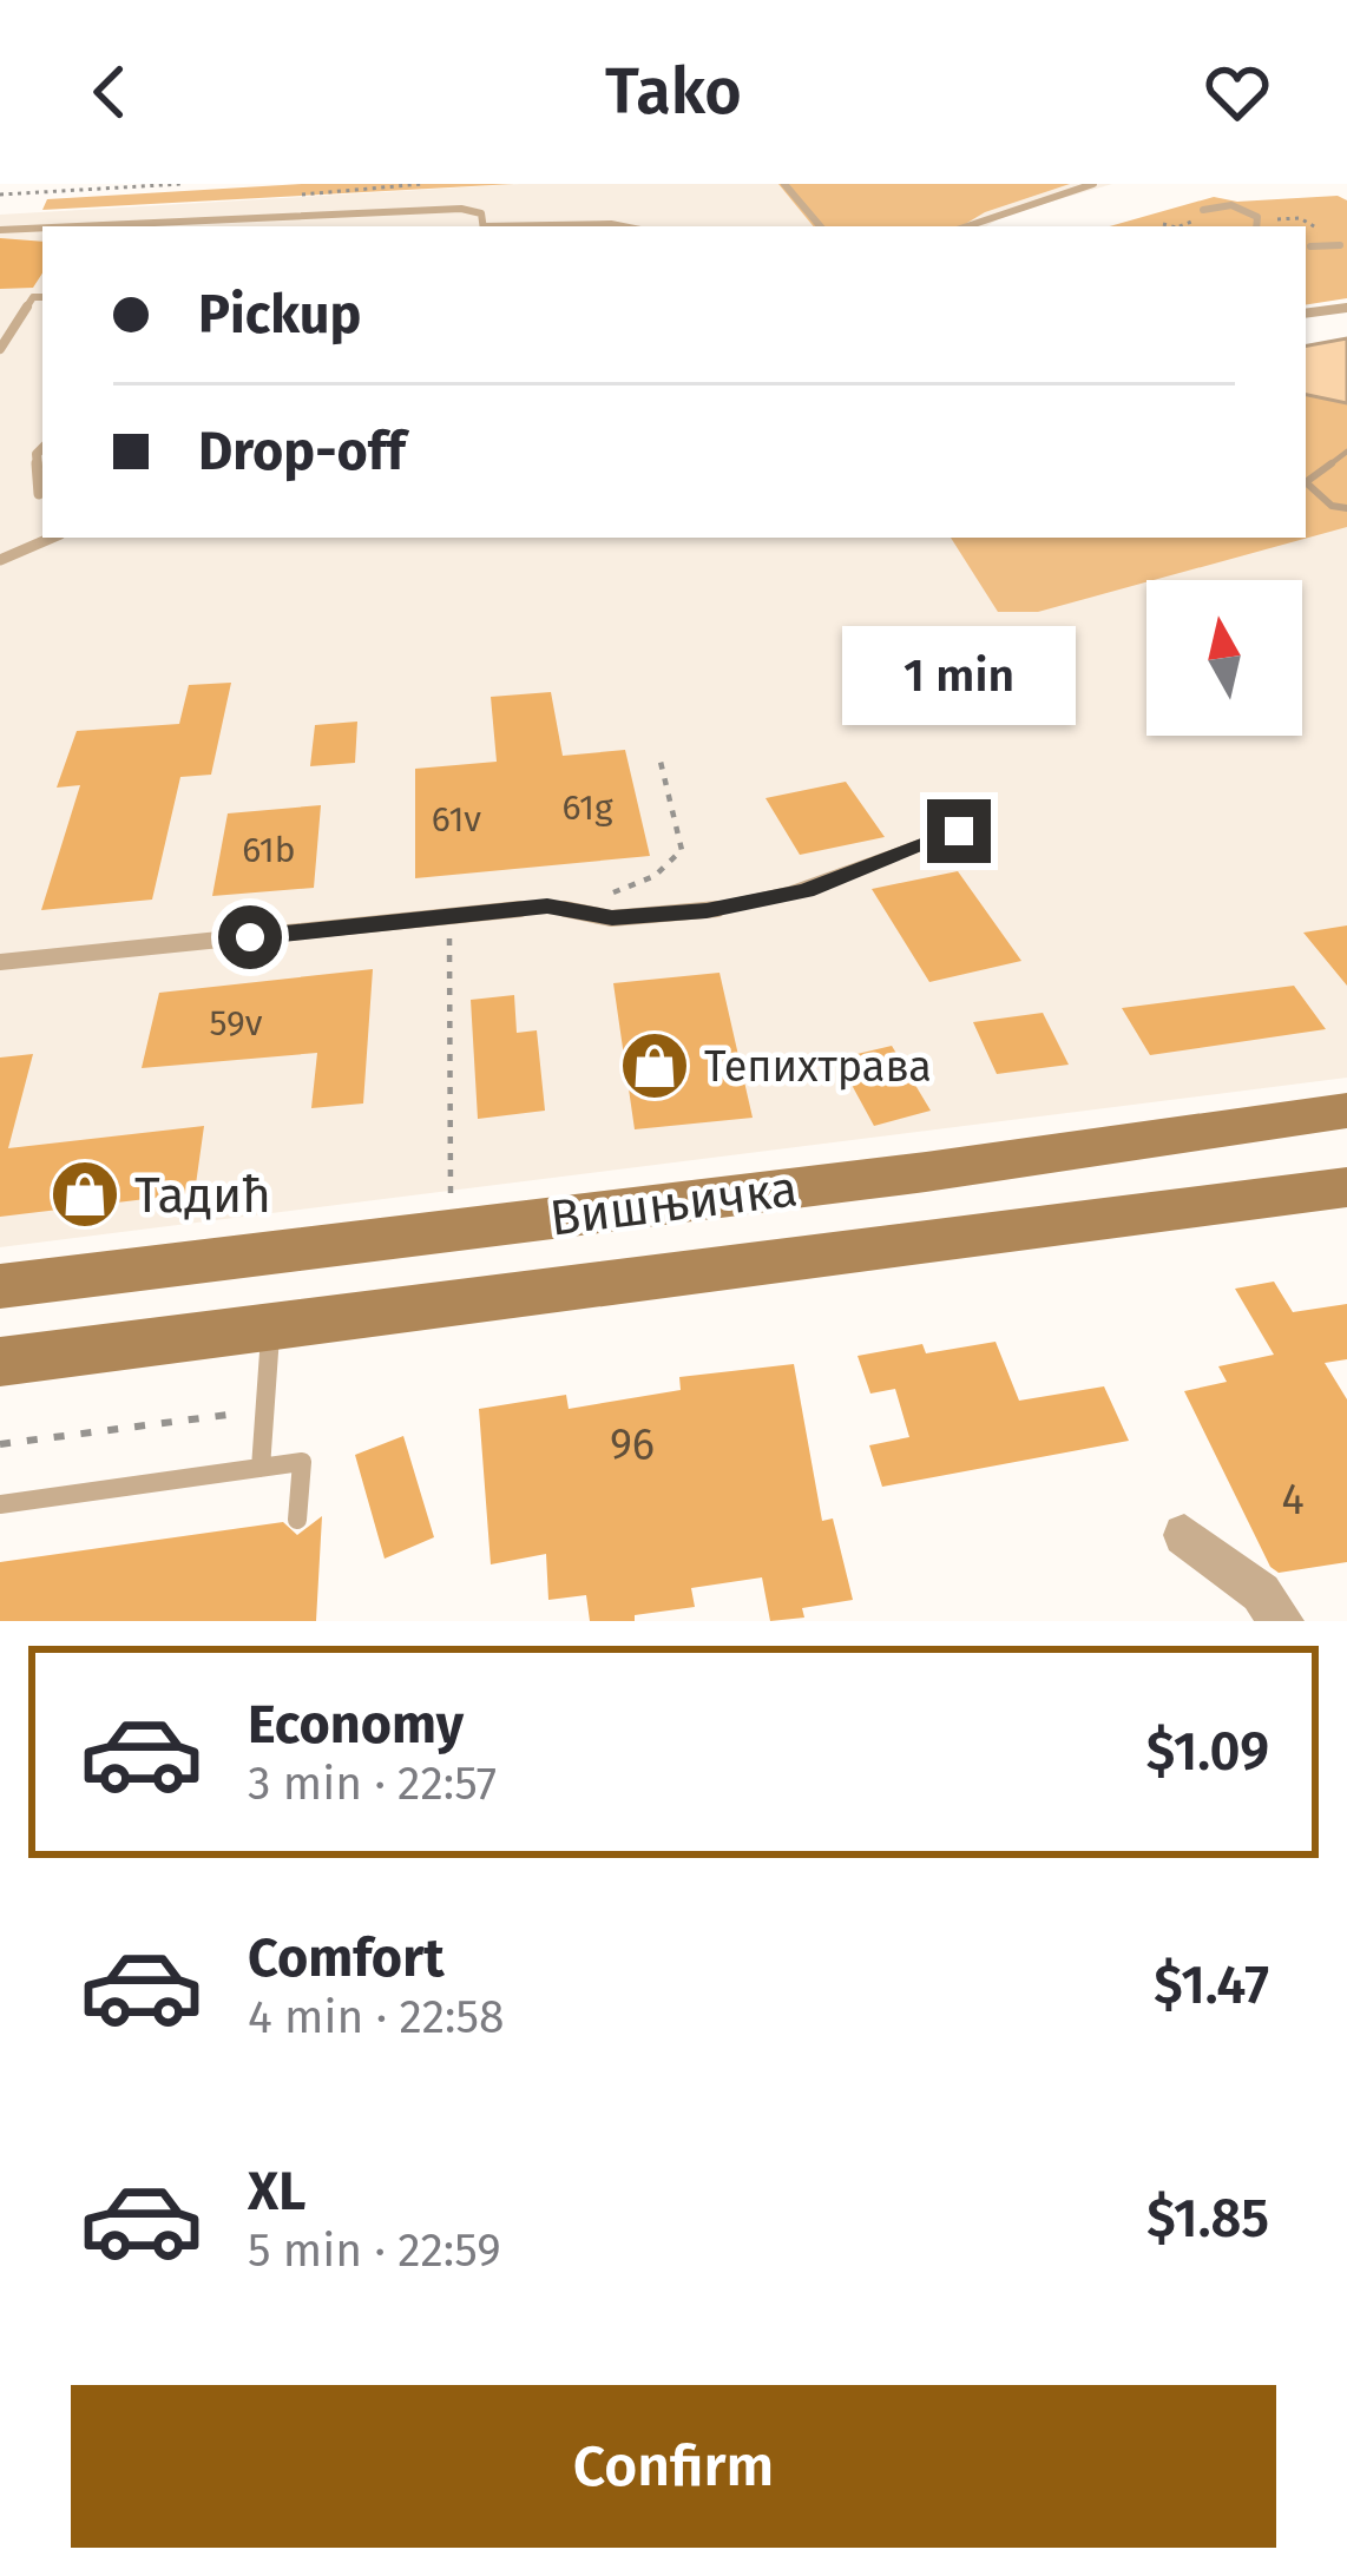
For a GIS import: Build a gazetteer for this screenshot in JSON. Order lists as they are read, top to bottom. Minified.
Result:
{"streets":{"main road":["Вишњичка"]},"places":{"shop":["Тепихтрава","Тадић"]},"house_numbers":["61g","61v","61b","59v","96","4"],"north":"top","page":{"header":"Tako","banner":["Pickup","Drop-off"],"bubble":"1 min","list":[{"name":"Economy","note":"3 min · 22:57","value":"$1.09"},{"name":"Comfort","note":"4 min · 22:58","value":"$1.47"},{"name":"XL","note":"5 min · 22:59","value":"$1.85"}],"buttons":"Confirm"}}
